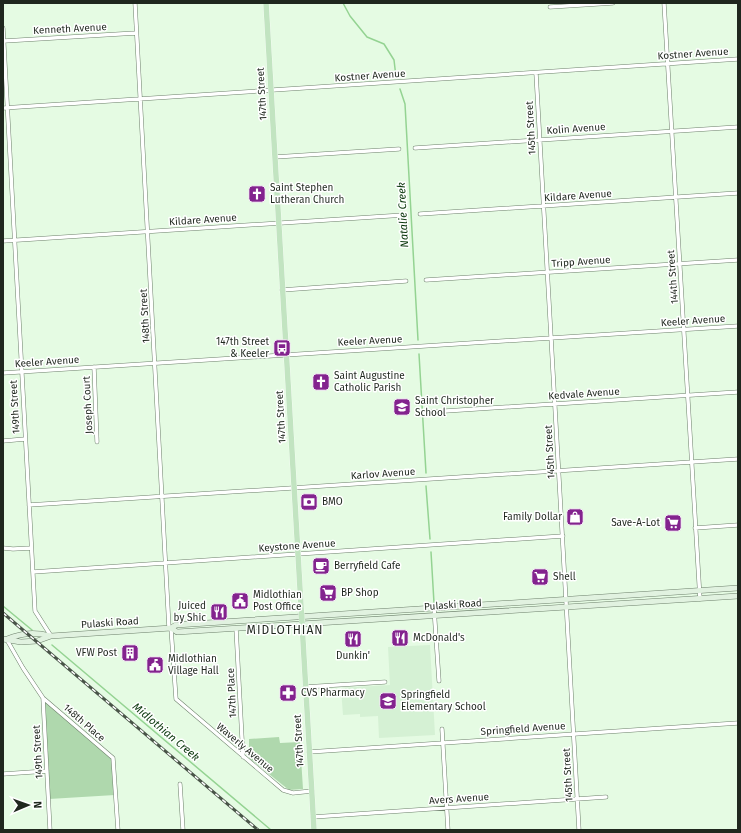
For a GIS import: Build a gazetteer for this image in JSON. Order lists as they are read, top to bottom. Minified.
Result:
{"streets":{"main road":["147th Street","Pulaski Road"],"street":["Kenneth Avenue","Kostner Avenue","145th Street","Kolin Avenue","Kildare Avenue","Tripp Avenue","144th Street","148th Street","Keeler Avenue","Kedvale Avenue","Joseph Court","149th Street","Karlov Avenue","Keystone Avenue","147th Place","148th Place","Springfield Avenue","Waverly Avenue","Avers Avenue"]},"crossings":[["Kenneth Avenue","148th Street"],["Kenneth Avenue","149th Street"],["Kostner Avenue","147th Street"],["Kostner Avenue","145th Street"],["Kostner Avenue","144th Street"],["Kostner Avenue","148th Street"],["Kostner Avenue","149th Street"],["147th Street","Kildare Avenue"],["147th Street","Keeler Avenue"],["147th Street","Karlov Avenue"],["147th Street","Keystone Avenue"],["147th Street","Pulaski Road"],["147th Street","Springfield Avenue"],["147th Street","Waverly Avenue"],["147th Street","Avers Avenue"],["145th Street","Kolin Avenue"],["145th Street","Kildare Avenue"],["145th Street","Tripp Avenue"],["145th Street","Keeler Avenue"],["145th Street","Kedvale Avenue"],["145th Street","Karlov Avenue"],["145th Street","Keystone Avenue"],["145th Street","Pulaski Road"],["145th Street","Springfield Avenue"],["145th Street","Avers Avenue"],["Kolin Avenue","144th Street"],["Kildare Avenue","144th Street"],["Kildare Avenue","148th Street"],["Kildare Avenue","149th Street"],["Tripp Avenue","144th Street"],["144th Street","Keeler Avenue"],["144th Street","Kedvale Avenue"],["144th Street","Karlov Avenue"],["144th Street","Pulaski Road"],["148th Street","Keeler Avenue"],["148th Street","Karlov Avenue"],["148th Street","Keystone Avenue"],["148th Street","Pulaski Road"],["148th Street","Waverly Avenue"],["Keeler Avenue","Joseph Court"],["Keeler Avenue","149th Street"],["149th Street","Karlov Avenue"],["149th Street","Keystone Avenue"],["149th Street","Pulaski Road"],["149th Street","148th Place"],["Pulaski Road","147th Place"],["Pulaski Road","148th Place"],["147th Place","Waverly Avenue"]],"districts":["MIDLOTHIAN"],"water":["Natalie Creek","Midlothian Creek"],"places":{"church":["Saint Stephen Lutheran Church","Saint Augustine Catholic Parish"],"bus stop":["147th Street & Keeler"],"school or university":["Saint Christopher School","Springfield Elementary School"],"bank":["BMO"],"shop":["Family Dollar"],"supermarket":["Save-A-Lot","Shell","BP Shop"],"cafe":["Berryfield Cafe"],"public building":["Midlothian Post Office","Midlothian Village Hall"],"restaurant":["Juiced by Shic","McDonald's","Dunkin'"],"building":["VFW Post"],"pharmacy":["CVS Pharmacy"]},"north":"right"}
